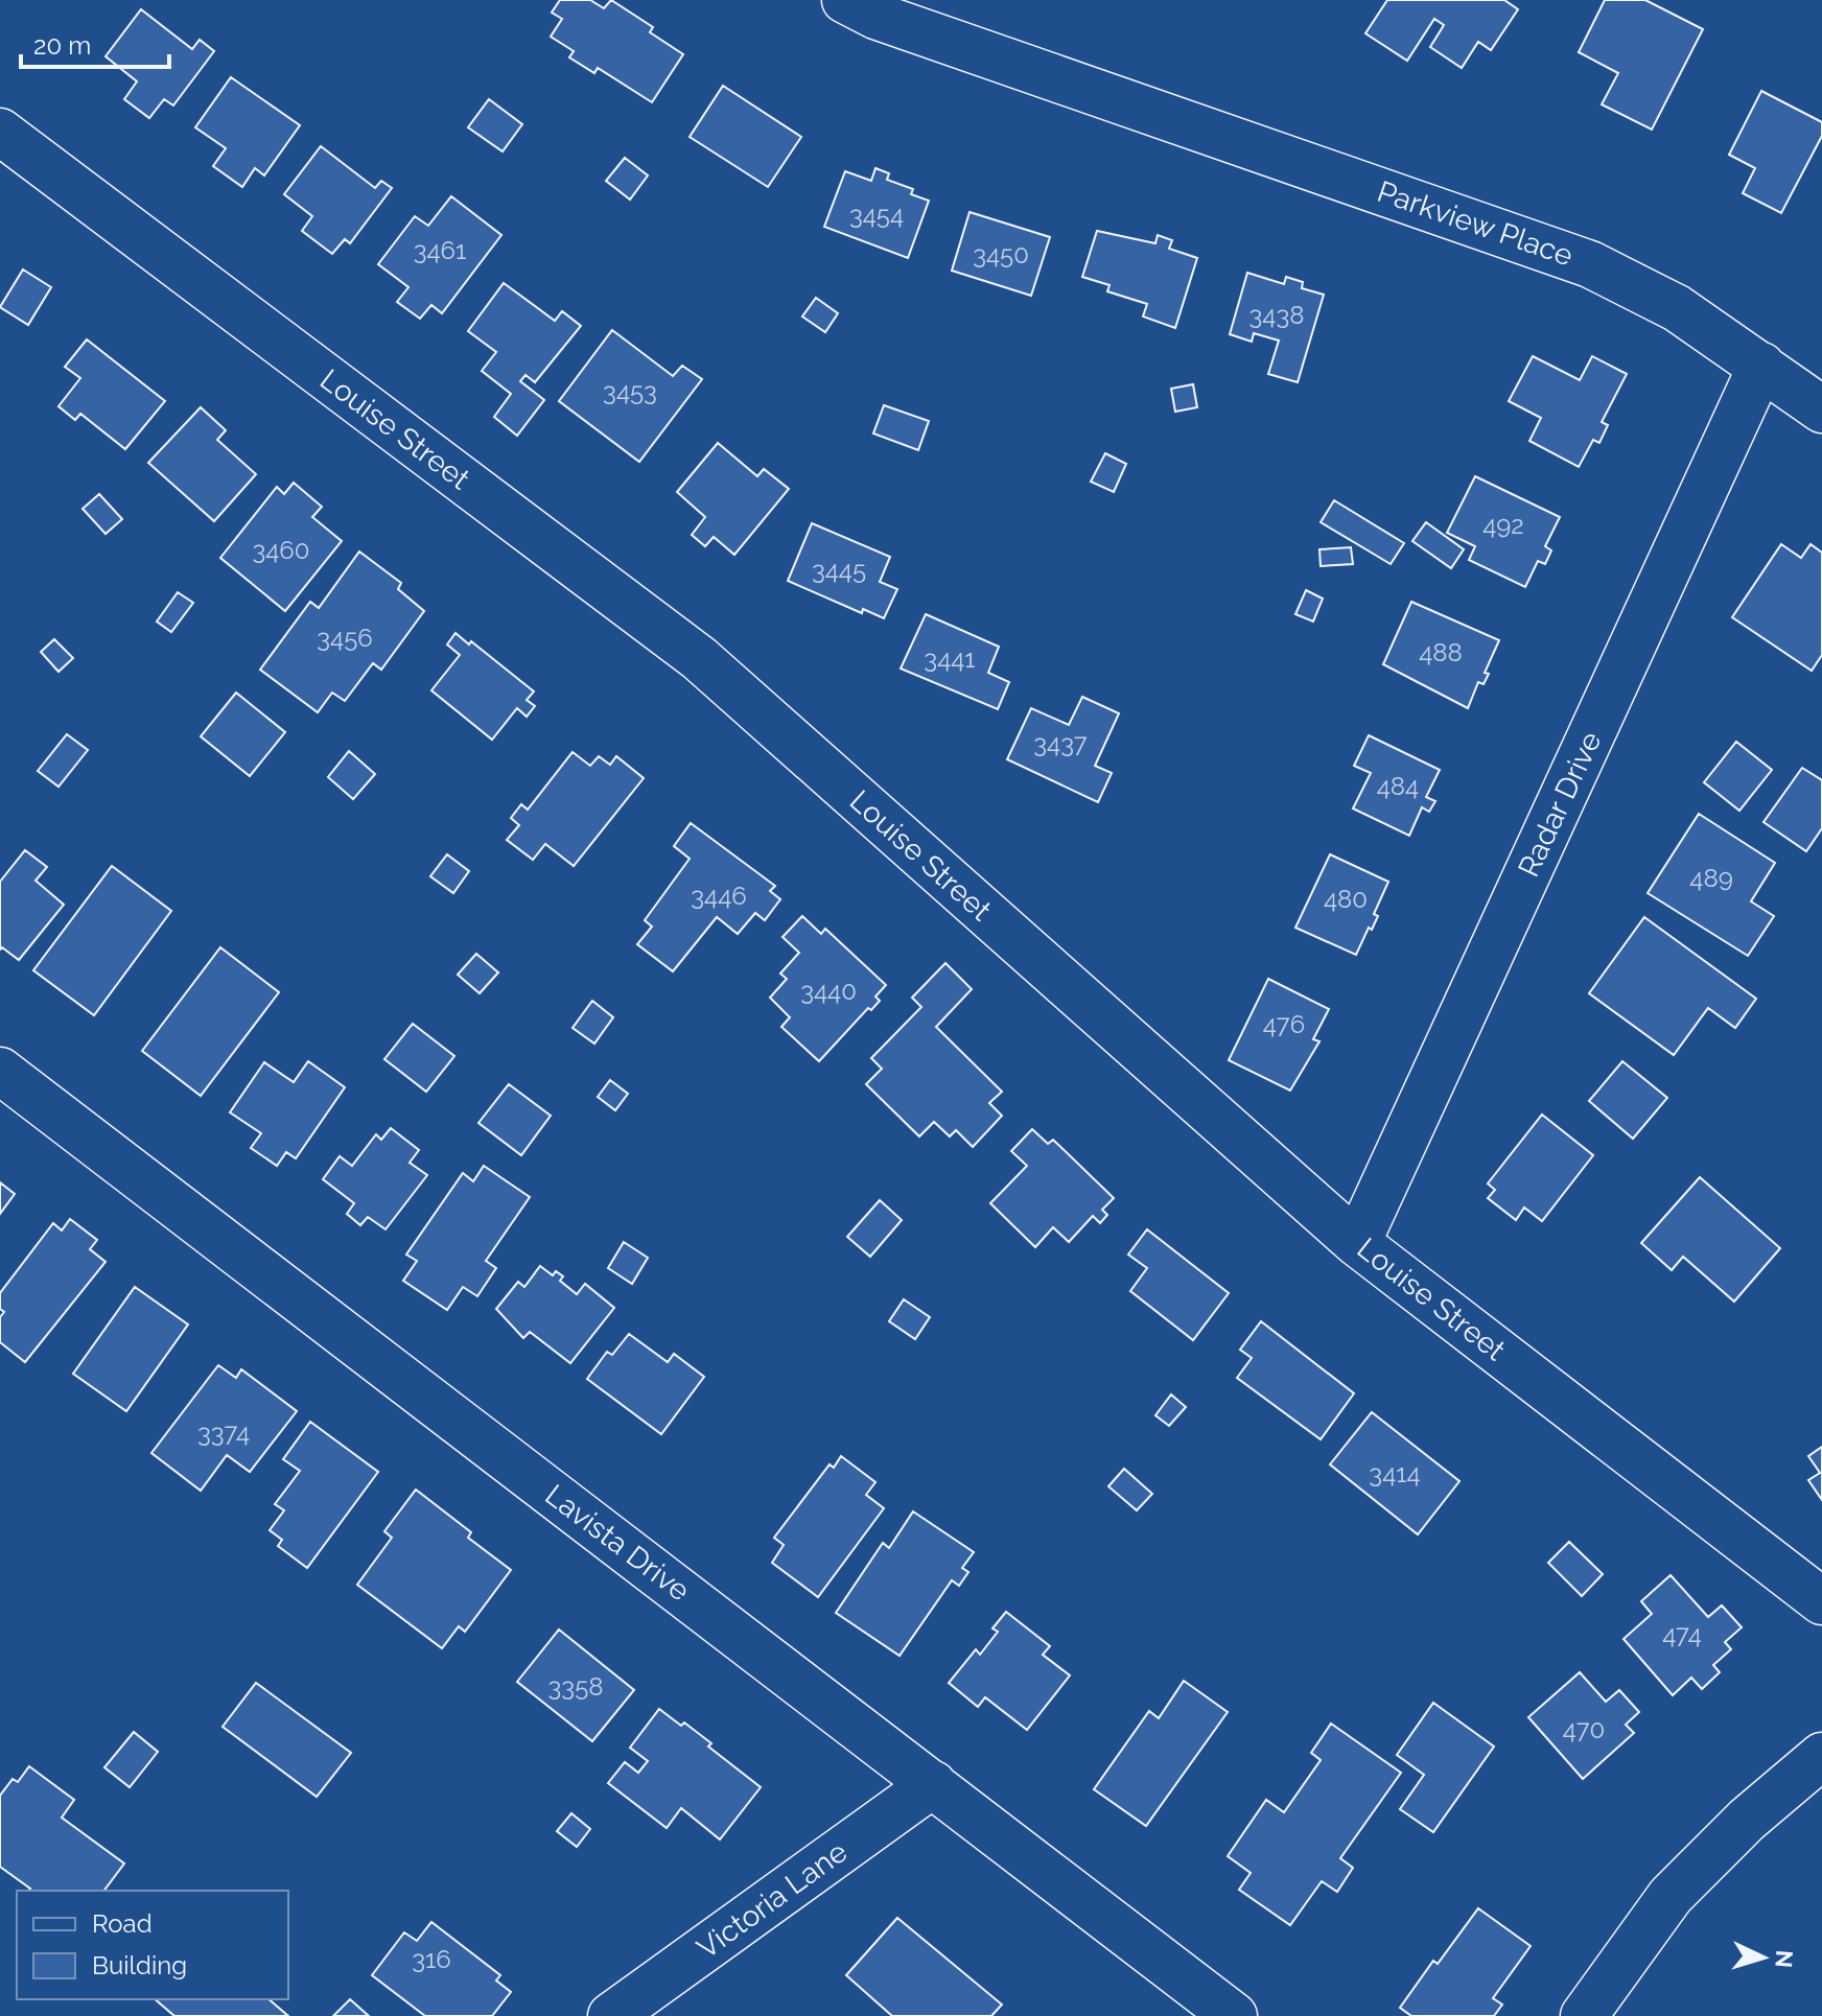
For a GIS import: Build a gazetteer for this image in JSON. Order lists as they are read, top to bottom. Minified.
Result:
{"streets":{"street":["Parkview Place","Louise Street","Radar Drive","Lavista Drive","Victoria Lane"]},"crossings":[["Parkview Place","Radar Drive"],["Louise Street","Radar Drive"],["Lavista Drive","Victoria Lane"]],"house_numbers":["3454","3461","3450","3438","3453","492","3460","3445","3456","488","3441","3437","484","489","3446","480","3440","476","3374","3414","474","3358","470","316"],"legend":["Road","Building"],"scale_bar":"20 m","north":"right"}
